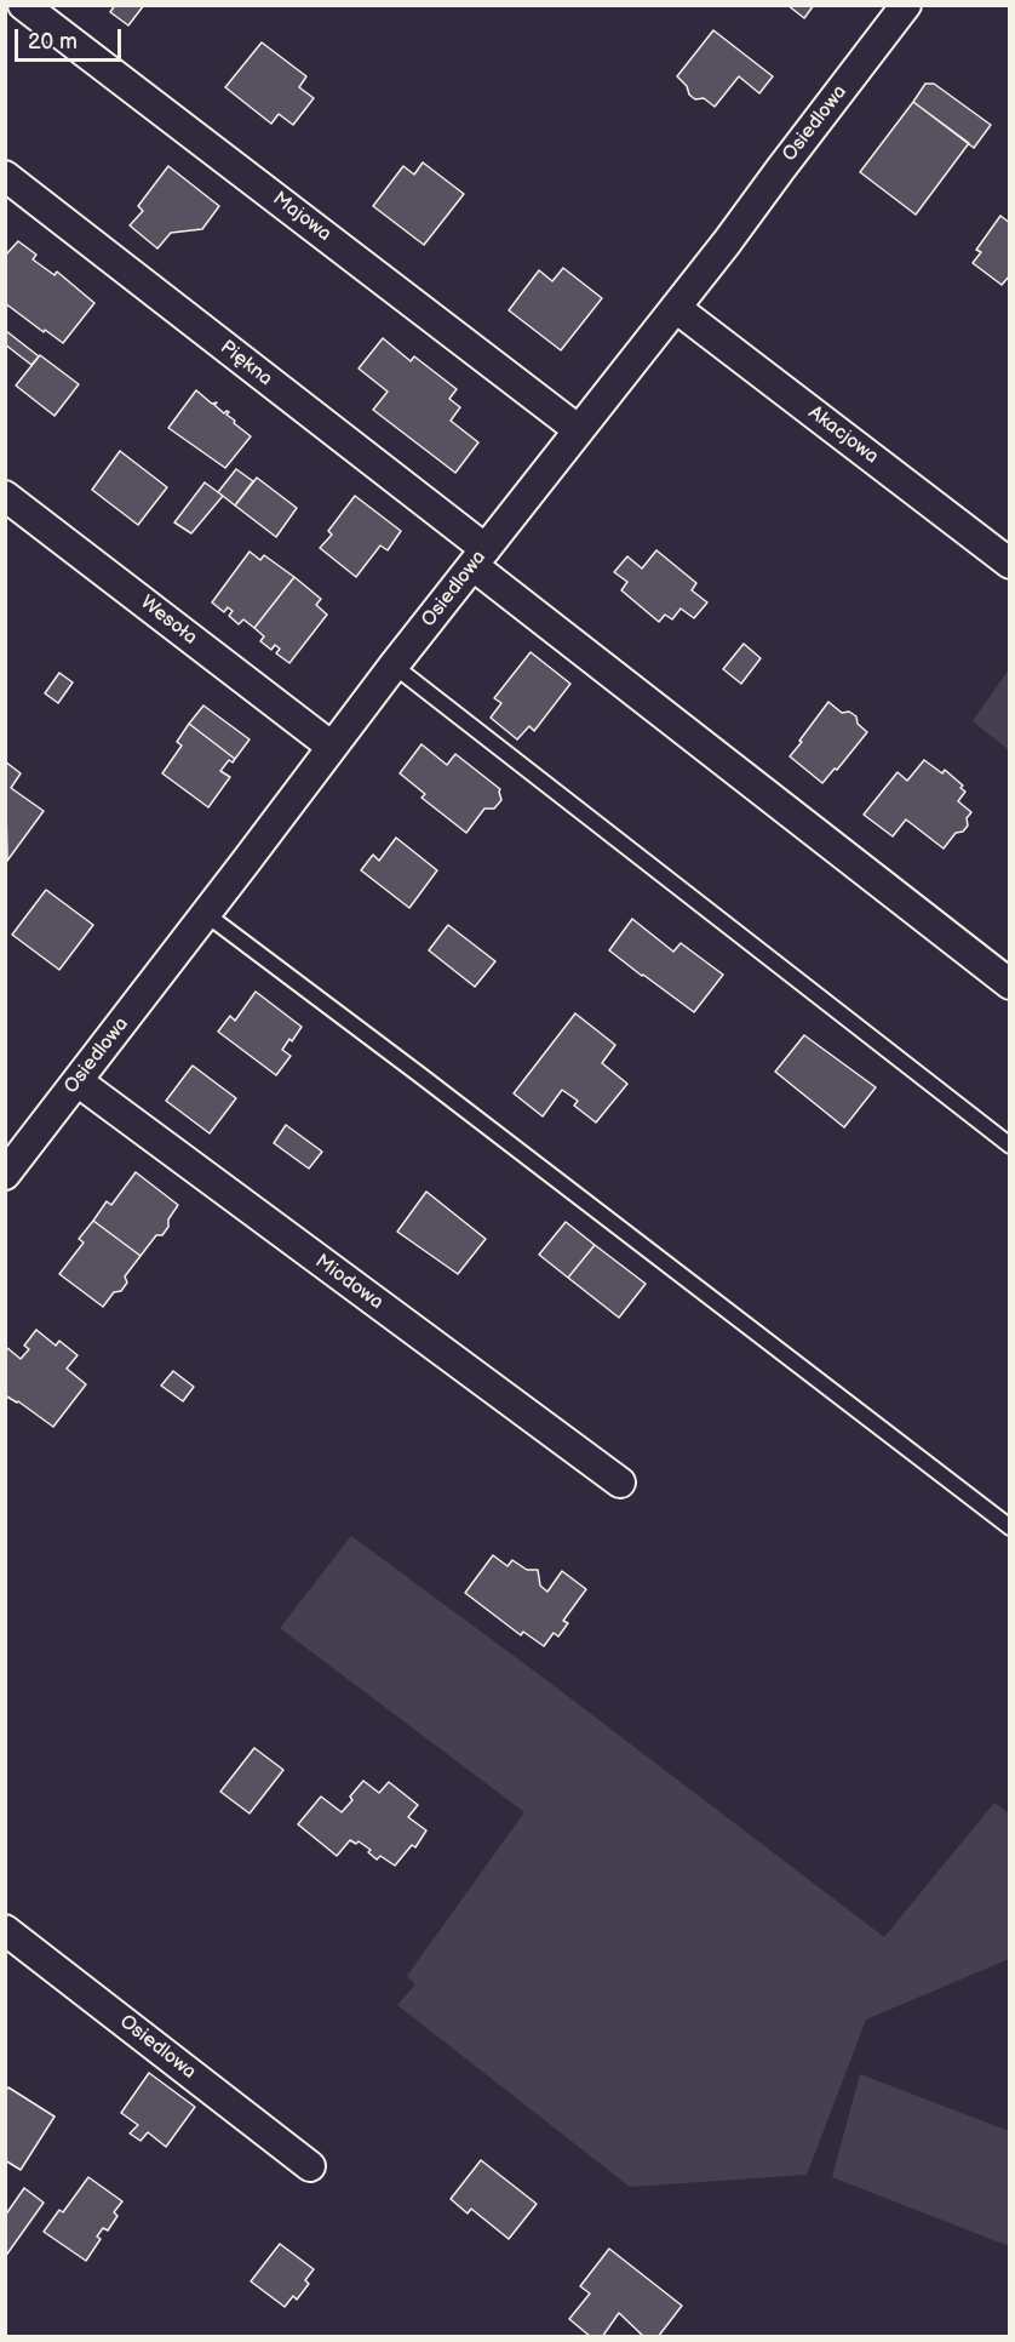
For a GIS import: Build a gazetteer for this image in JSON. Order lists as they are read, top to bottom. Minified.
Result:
{"streets":{"street":["Osiedlowa","Majowa","Piękna","Akacjowa","Wesoła","Miodowa"]},"crossings":[["Osiedlowa","Majowa"],["Osiedlowa","Piękna"],["Osiedlowa","Akacjowa"],["Osiedlowa","Wesoła"],["Osiedlowa","Miodowa"]],"scale_bar":"20 m"}
